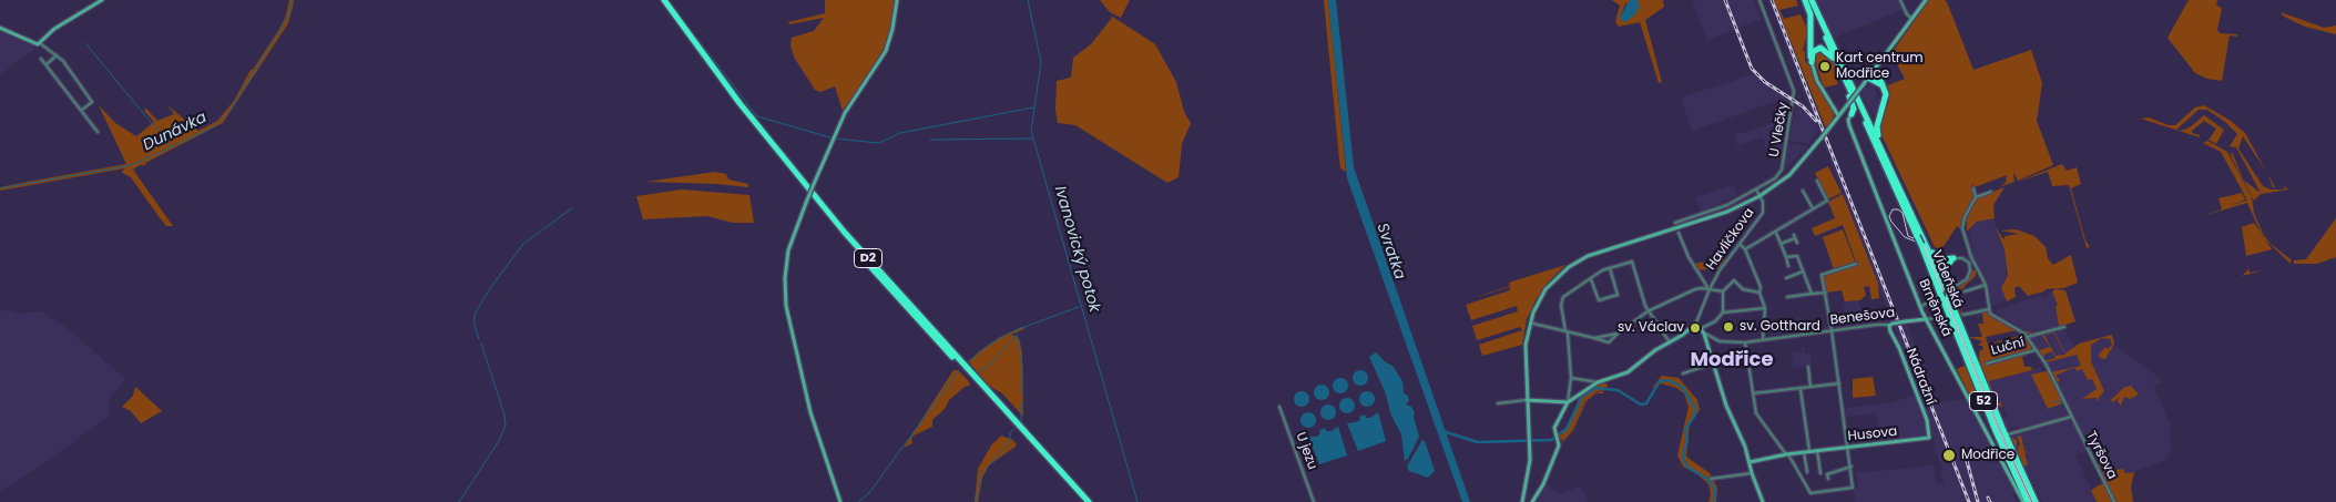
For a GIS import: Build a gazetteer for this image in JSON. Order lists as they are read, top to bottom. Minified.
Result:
{"streets":{"highway":["D2","Vídeňská","52"],"street":["U Vlečky","Havlíčkova","Brněnská","Benešova","Luční","Nádražní","Husova","U jezu","Tyršova"]},"crossings":[["Vídeňská","52"],["Brněnská","Benešova"],["Benešova","Nádražní"],["Luční","Tyršova"],["Nádražní","Husova"]],"districts":["Modřice"],"water":["Dunávka","Ivanovický potok","Svratka"],"places":["Kart centrum Modřice","sv. Gotthard","sv. Václav","Modřice"]}
